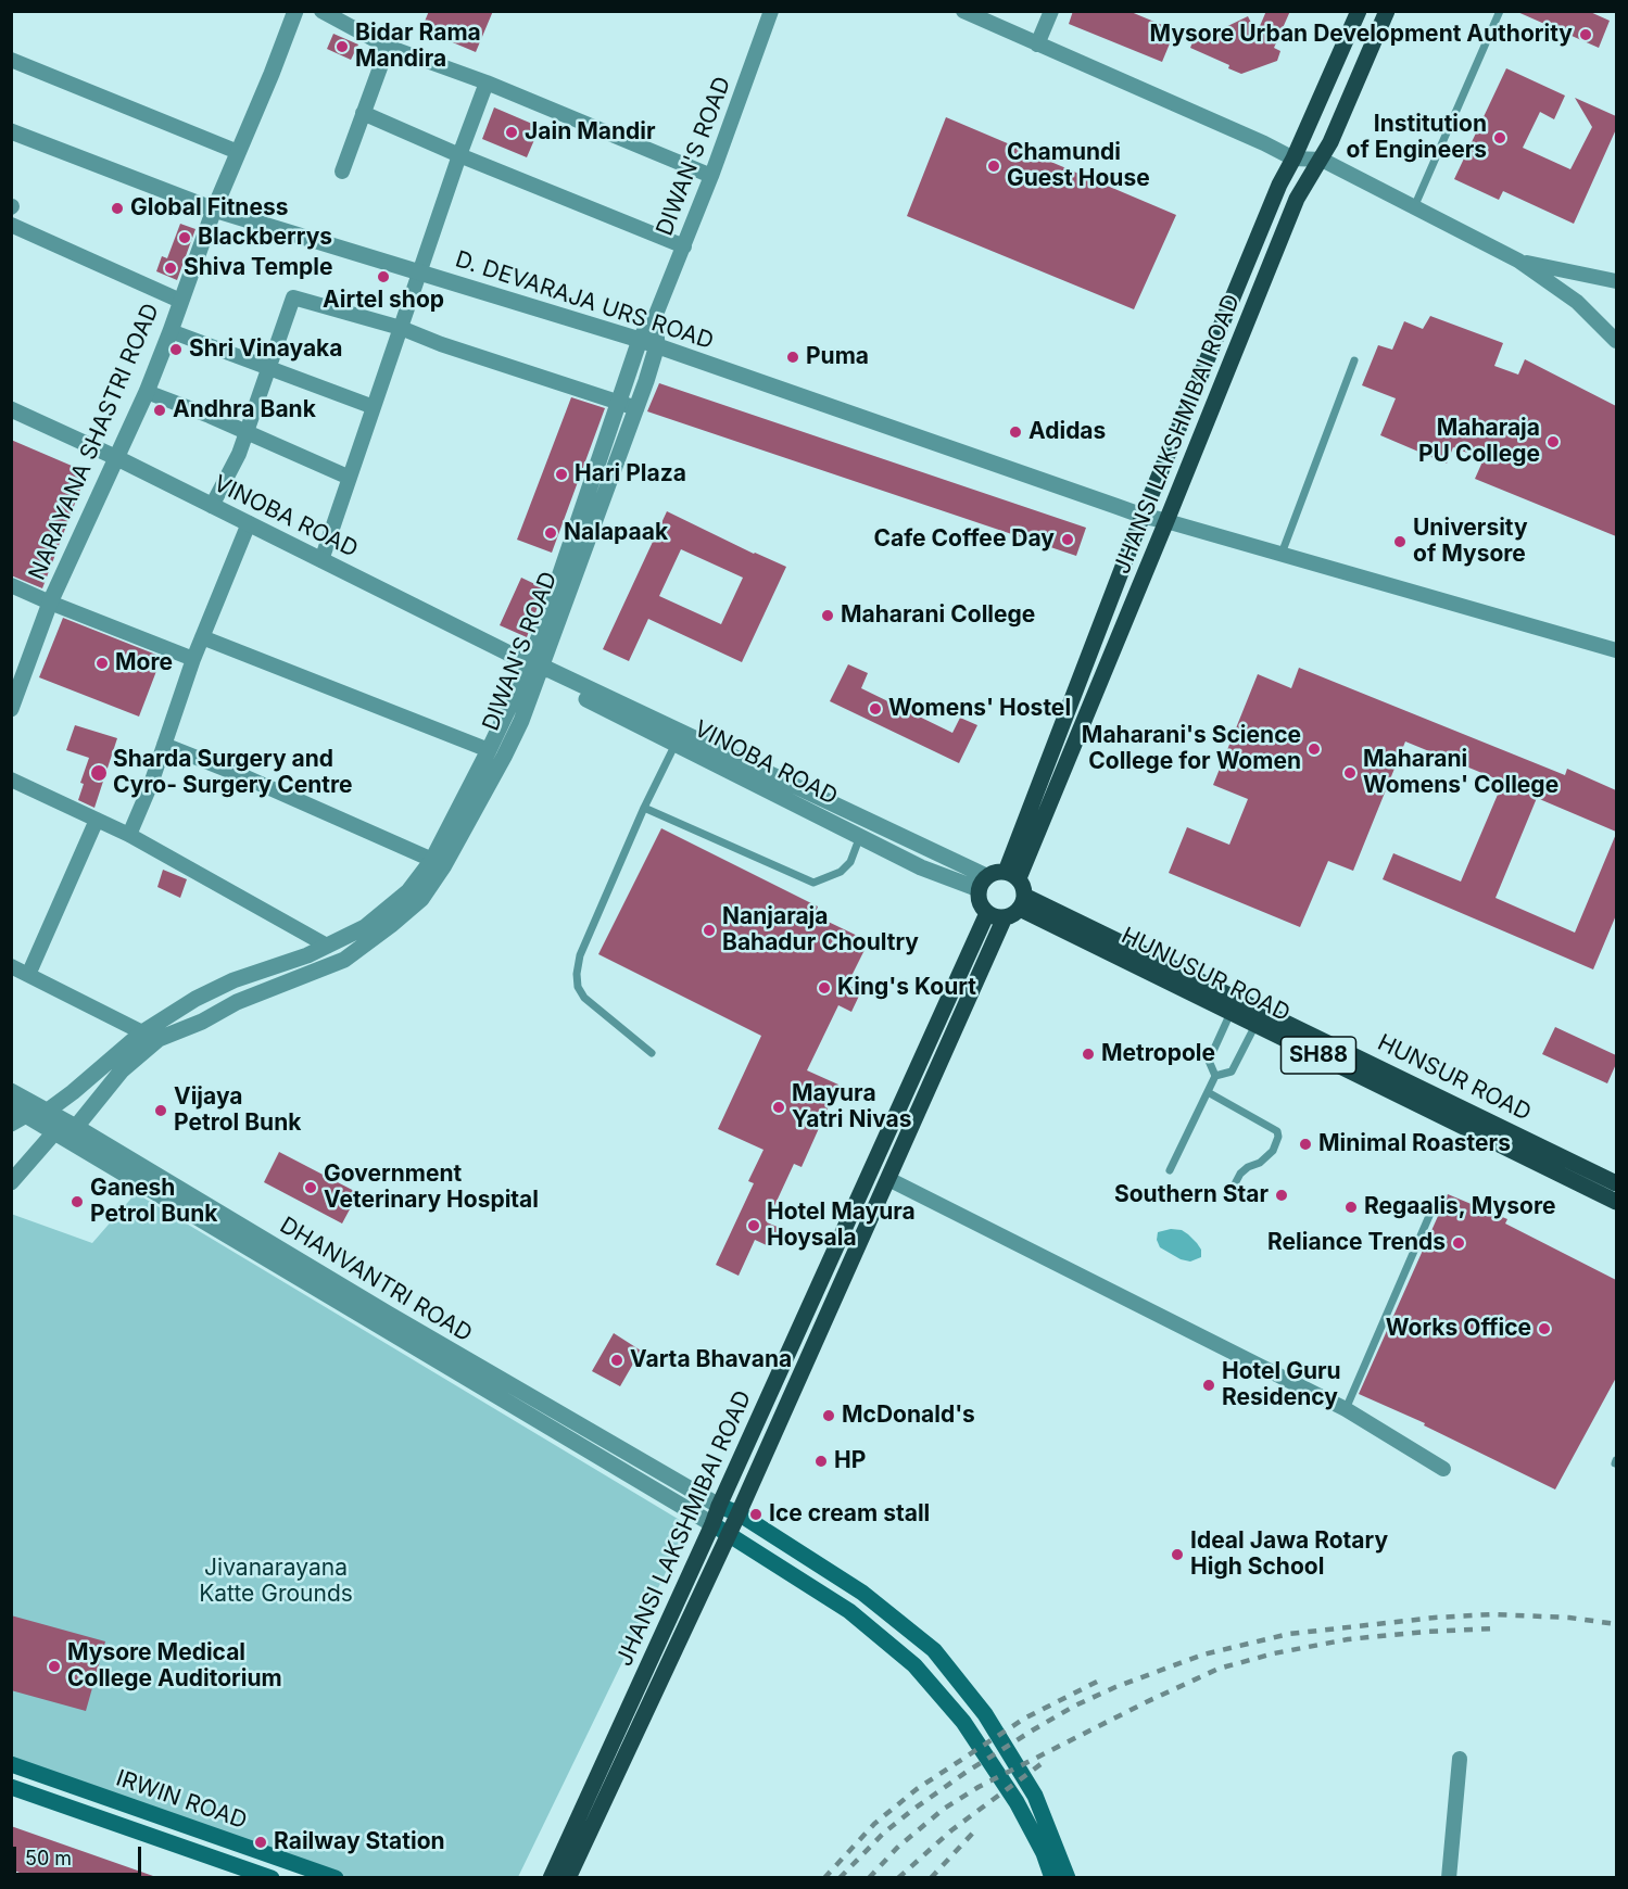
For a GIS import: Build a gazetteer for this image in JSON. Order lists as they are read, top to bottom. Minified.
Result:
{"streets":{"main road":["JHANSI LAKSHMIBAI ROAD","HUNUSUR ROAD","SH88","HUNSUR ROAD","IRWIN ROAD"],"street":["DIWAN'S ROAD","D. DEVARAJA URS ROAD","NARAYANA SHASTRI ROAD","VINOBA ROAD","DHANVANTRI ROAD"]},"crossings":[["DIWAN'S ROAD","D. DEVARAJA URS ROAD"],["DIWAN'S ROAD","VINOBA ROAD"],["DIWAN'S ROAD","DHANVANTRI ROAD"],["D. DEVARAJA URS ROAD","JHANSI LAKSHMIBAI ROAD"],["D. DEVARAJA URS ROAD","NARAYANA SHASTRI ROAD"],["JHANSI LAKSHMIBAI ROAD","VINOBA ROAD"],["JHANSI LAKSHMIBAI ROAD","HUNUSUR ROAD"],["JHANSI LAKSHMIBAI ROAD","HUNSUR ROAD"],["JHANSI LAKSHMIBAI ROAD","DHANVANTRI ROAD"],["NARAYANA SHASTRI ROAD","VINOBA ROAD"],["VINOBA ROAD","HUNUSUR ROAD"],["VINOBA ROAD","HUNSUR ROAD"],["HUNUSUR ROAD","HUNSUR ROAD"]],"parks":["Jivanarayana Katte Grounds"],"places":["Mysore Urban Development Authority","Bidar Rama Mandira","Jain Mandir","Institution of Engineers","Chamundi Guest House","Global Fitness","Blackberrys","Shiva Temple","Airtel shop","Shri Vinayaka","Puma","Andhra Bank","Adidas","Maharaja PU College","Hari Plaza","Nalapaak","Cafe Coffee Day","University of Mysore","Maharani College","More","Womens' Hostel","Maharani's Science College for Women","Sharda Surgery and Cyro- Surgery Centre","Maharani Womens' College","Nanjaraja Bahadur Choultry","King's Kourt","Metropole","Mayura Yatri Nivas","Vijaya Petrol Bunk","Minimal Roasters","Government Veterinary Hospital","Southern Star","Ganesh Petrol Bunk","Regaalis, Mysore","Hotel Mayura Hoysala","Reliance Trends","Works Office","Varta Bhavana","Hotel Guru Residency","McDonald's","HP","Ice cream stall","Ideal Jawa Rotary High School","Mysore Medical College Auditorium","Railway Station"],"scale_bar":"50 m"}
